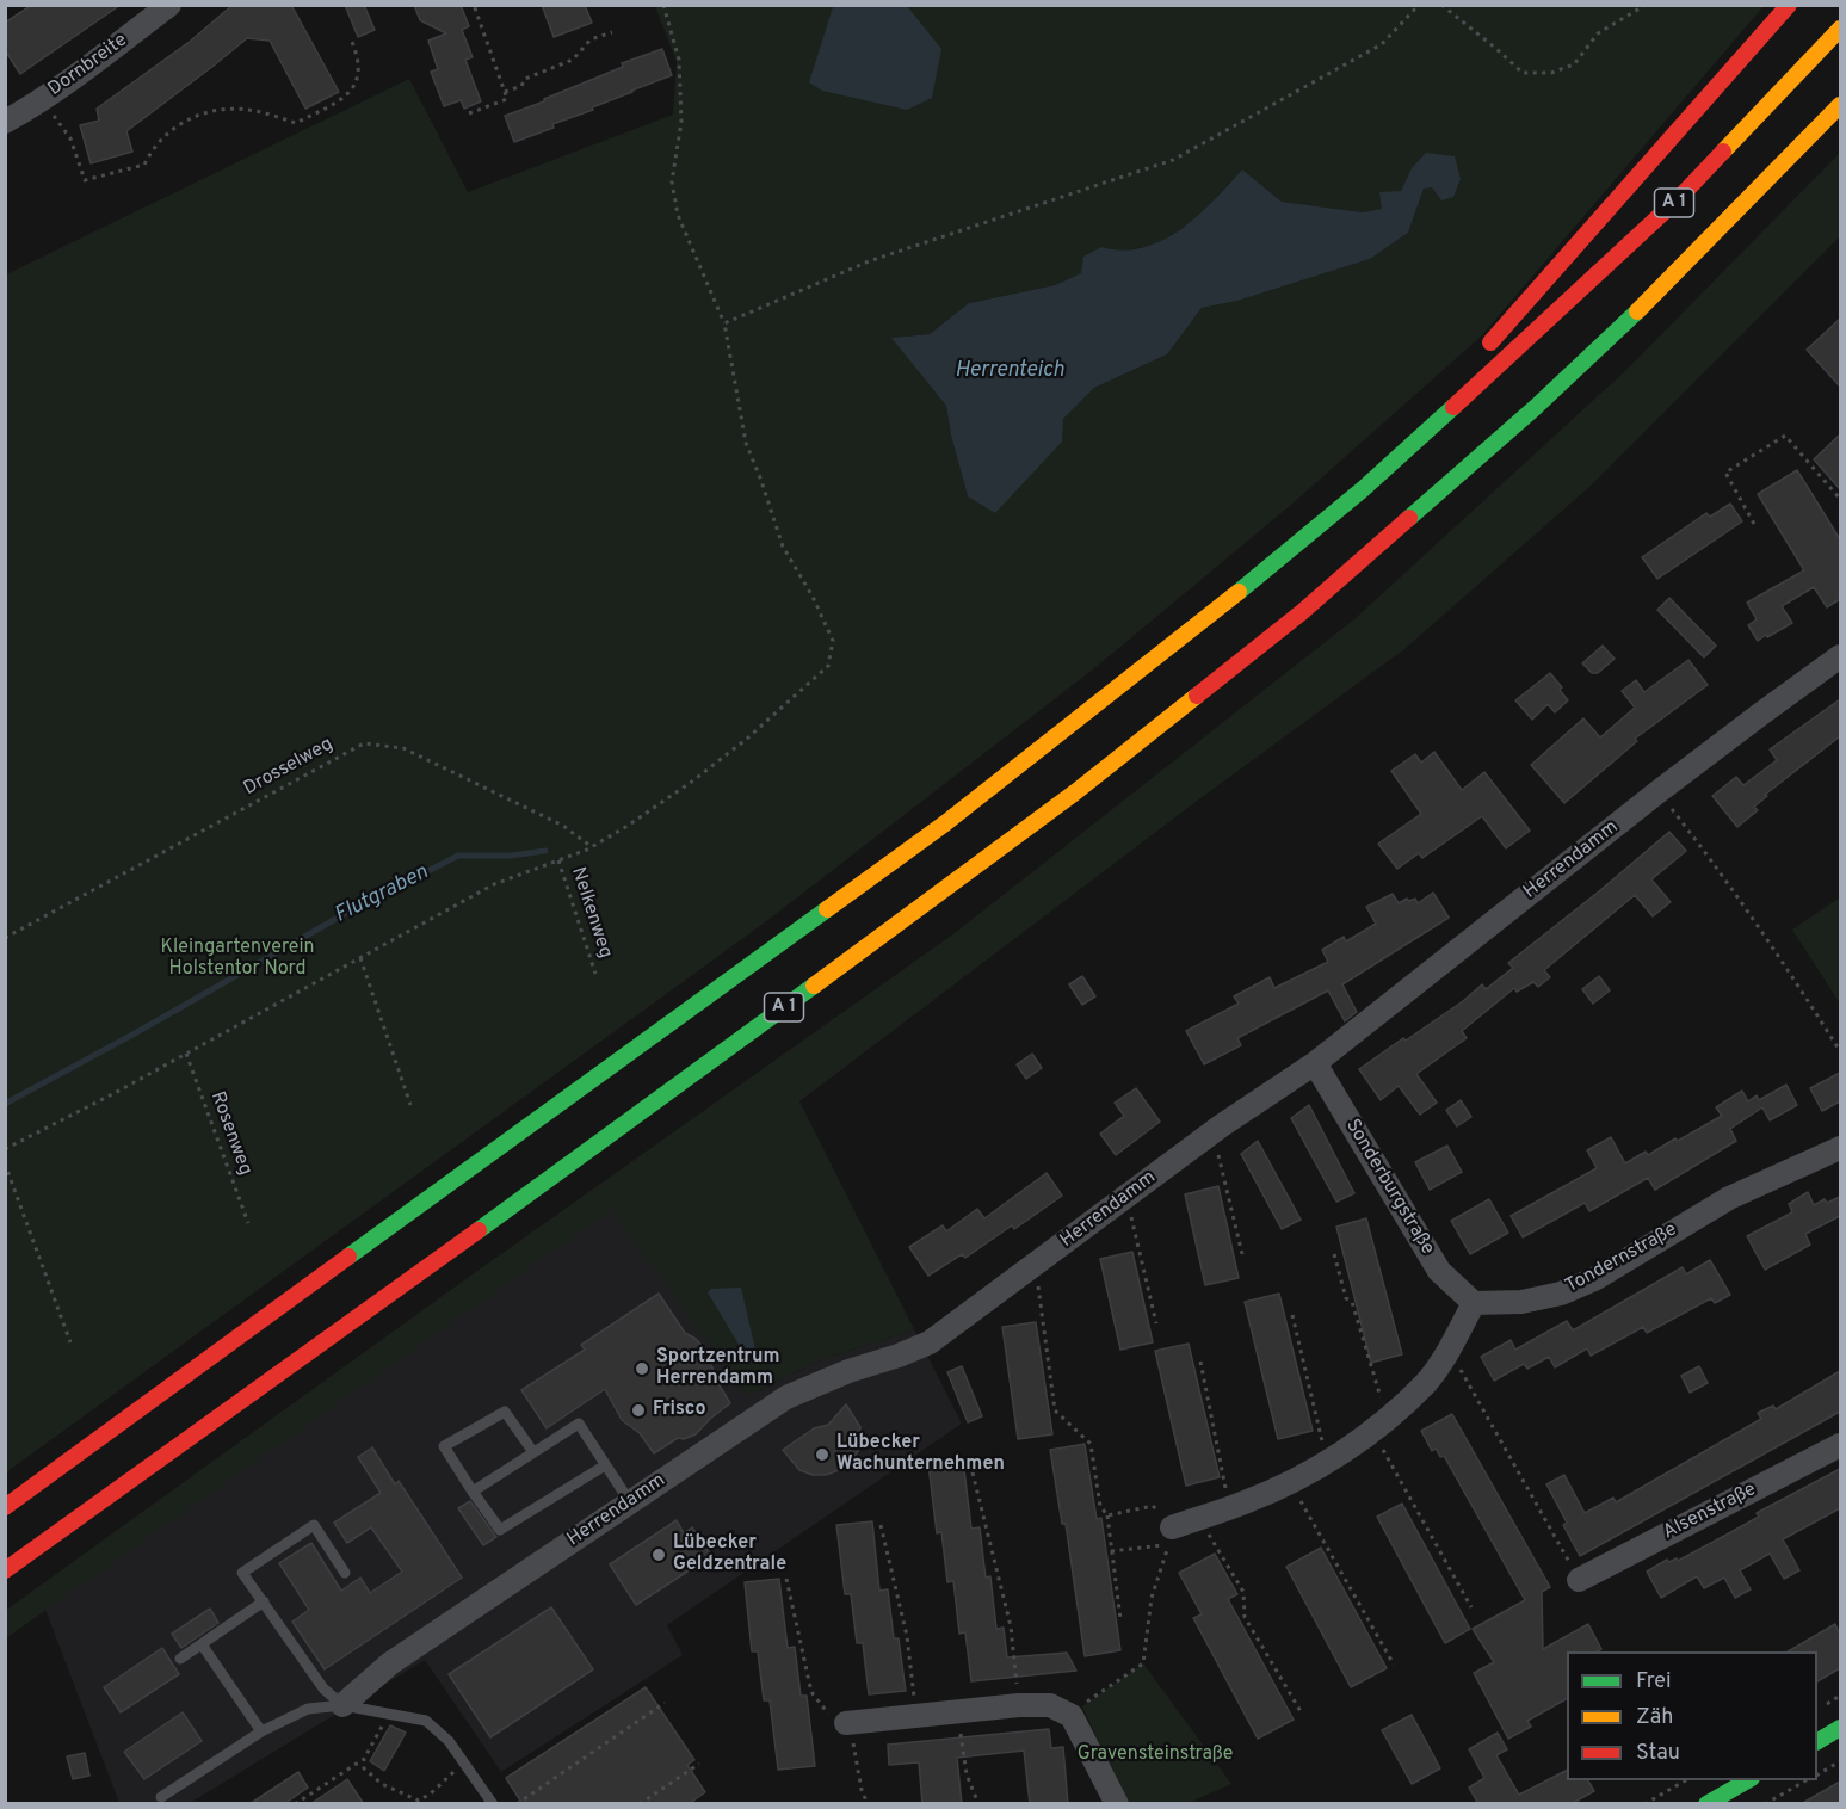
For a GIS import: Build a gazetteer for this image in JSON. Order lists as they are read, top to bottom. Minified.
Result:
{"streets":{"main road":["A 1"],"street":["Dornbreite","Herrendamm","Sonderburgstraße","Tondernstraße","Alsenstraße"],"path":["Drosselweg","Nelkenweg","Rosenweg"]},"crossings":[["Herrendamm","Sonderburgstraße"],["Sonderburgstraße","Tondernstraße"]],"water":["Herrenteich","Flutgraben"],"parks":["Kleingartenverein Holstentor Nord","Gravensteinstraße"],"places":["Sportzentrum Herrendamm","Frisco","Lübecker Wachunternehmen","Lübecker Geldzentrale"],"legend":["Frei","Zäh","Stau"]}
